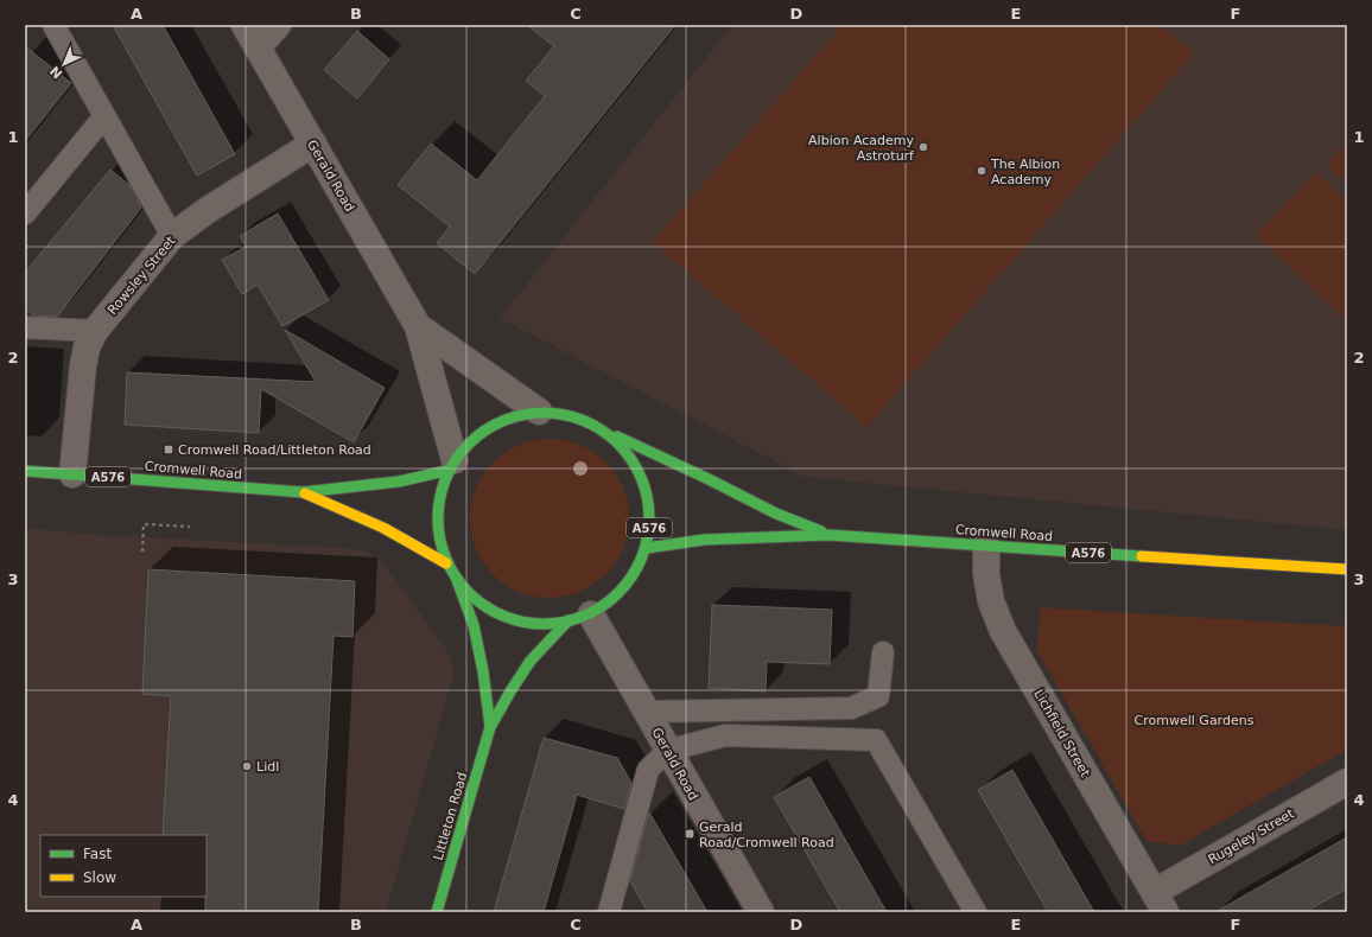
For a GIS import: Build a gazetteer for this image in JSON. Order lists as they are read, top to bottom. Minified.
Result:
{"streets":{"main road":["Cromwell Road","A576","Littleton Road"],"street":["Gerald Road","Rowsley Street","Lichfield Street","Rugeley Street"]},"crossings":[["Gerald Road","Rowsley Street"],["Gerald Road","Cromwell Road"],["Gerald Road","A576"],["Gerald Road","Littleton Road"],["Rowsley Street","Cromwell Road"],["Cromwell Road","A576"],["Cromwell Road","Lichfield Street"],["A576","Littleton Road"],["Lichfield Street","Rugeley Street"]],"parks":["Cromwell Gardens"],"places":{"other":["Albion Academy Astroturf","The Albion Academy","Lidl"],"transit":["Cromwell Road/Littleton Road","Gerald Road/Cromwell Road"]},"legend":["Fast","Slow"],"north":"bottom left","grid":{"columns":["A","B","C","D","E","F"],"rows":["1","2","3","4"]}}
